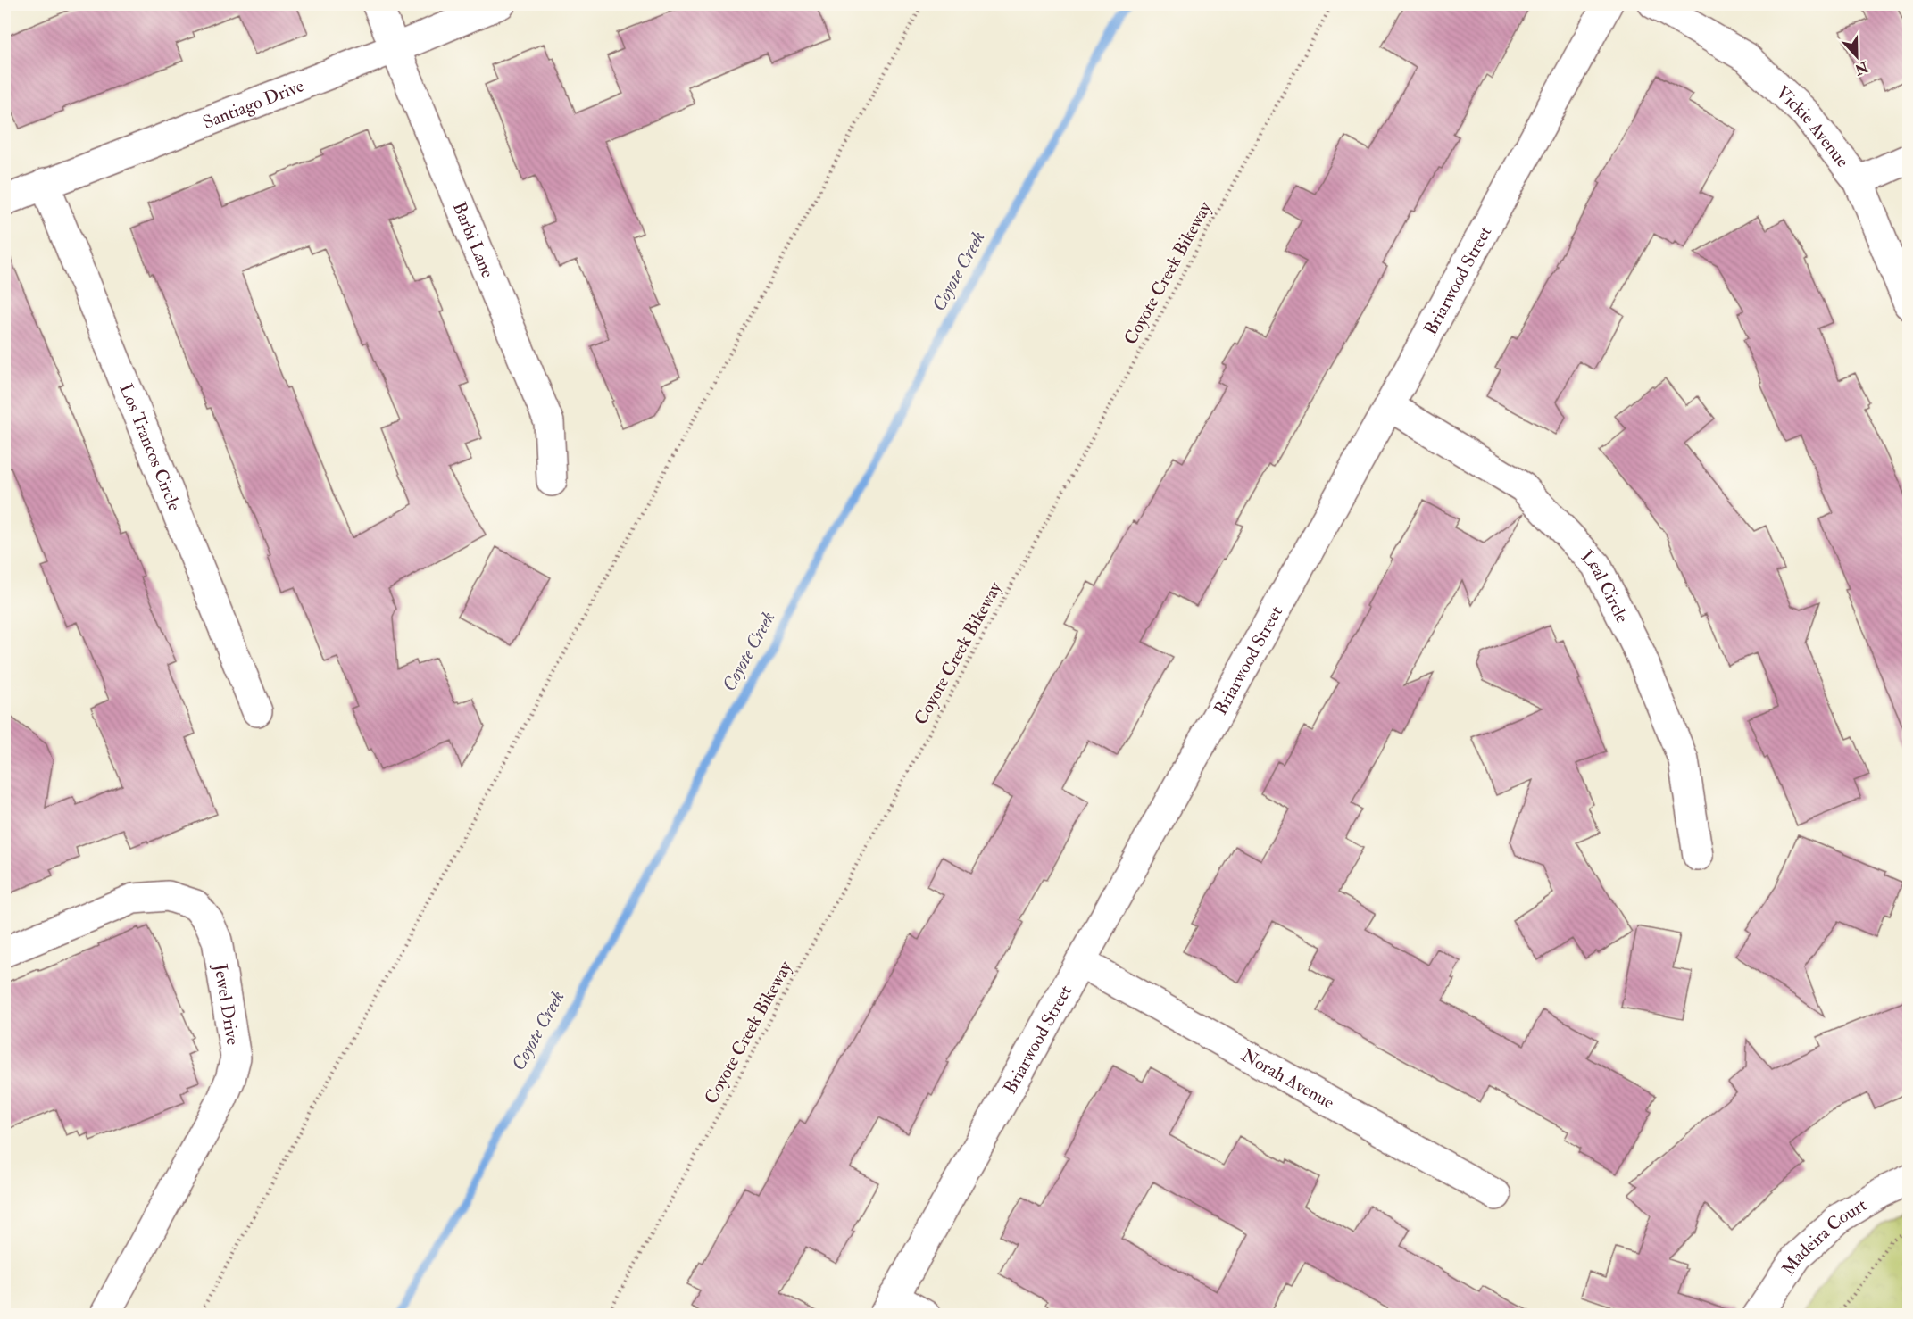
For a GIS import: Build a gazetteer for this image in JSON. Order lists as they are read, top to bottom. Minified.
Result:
{"streets":{"street":["Santiago Drive","Vickie Avenue","Barbi Lane","Briarwood Street","Los Trancos Circle","Leal Circle","Jewel Drive","Norah Avenue","Madeira Court"],"path":["Coyote Creek Bikeway"]},"crossings":[["Santiago Drive","Barbi Lane"],["Santiago Drive","Los Trancos Circle"],["Briarwood Street","Leal Circle"],["Briarwood Street","Norah Avenue"]],"water":["Coyote Creek"],"north":"bottom"}
